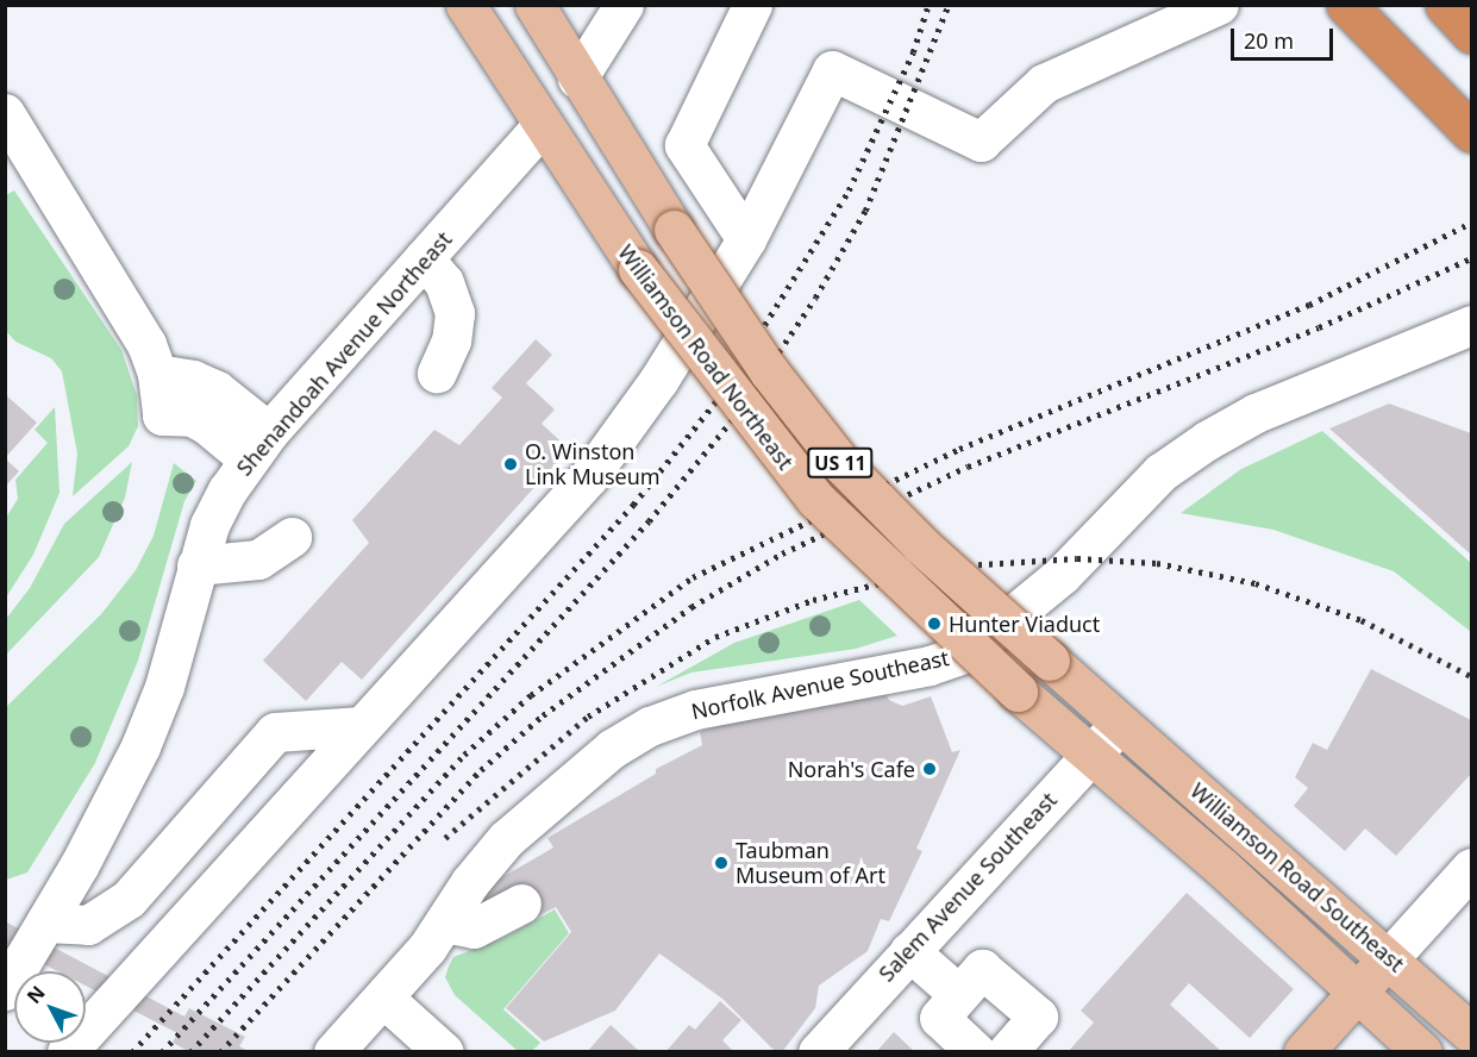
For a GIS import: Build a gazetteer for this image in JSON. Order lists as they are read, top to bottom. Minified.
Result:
{"streets":{"main road":["Williamson Road Northeast","US 11","Williamson Road Southeast"],"street":["Shenandoah Avenue Northeast","Norfolk Avenue Southeast","Salem Avenue Southeast"]},"crossings":[["Shenandoah Avenue Northeast","Williamson Road Northeast"],["Williamson Road Northeast","Williamson Road Southeast"],["Williamson Road Northeast","Salem Avenue Southeast"],["Williamson Road Southeast","Salem Avenue Southeast"]],"places":["O. Winston Link Museum","Hunter Viaduct","Norah's Cafe","Taubman Museum of Art"],"scale_bar":"20 m","north":"top left"}
